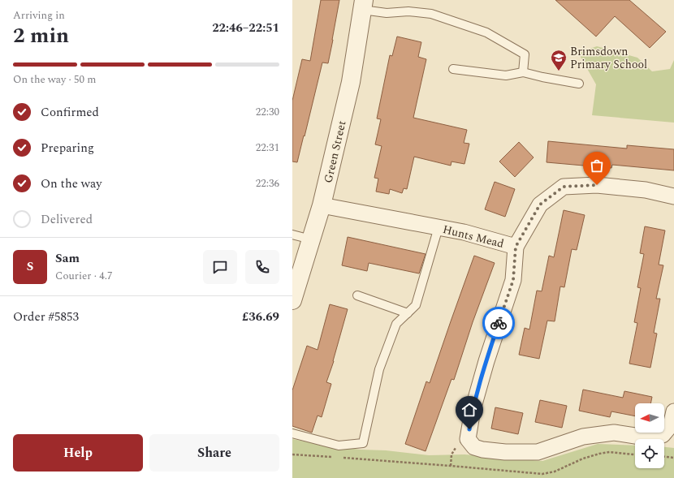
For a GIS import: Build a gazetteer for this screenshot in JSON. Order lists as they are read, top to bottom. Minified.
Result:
{"streets":{"street":["Green Street","Hunts Mead"]},"crossings":[["Green Street","Hunts Mead"]],"places":{"school or university":["Brimsdown Primary School"]},"north":"left","page":{"heading":["2 min","Arriving in","22:46–22:51"],"panel":["Sam","Courier · 4.7","Order #5853","£36.69"],"bar":"On the way · 50 m","list":[["Confirmed","22:30"],["Preparing","22:31"],["On the way","22:36"],"Delivered"],"round":"S","buttons":["Help","Share"]}}
